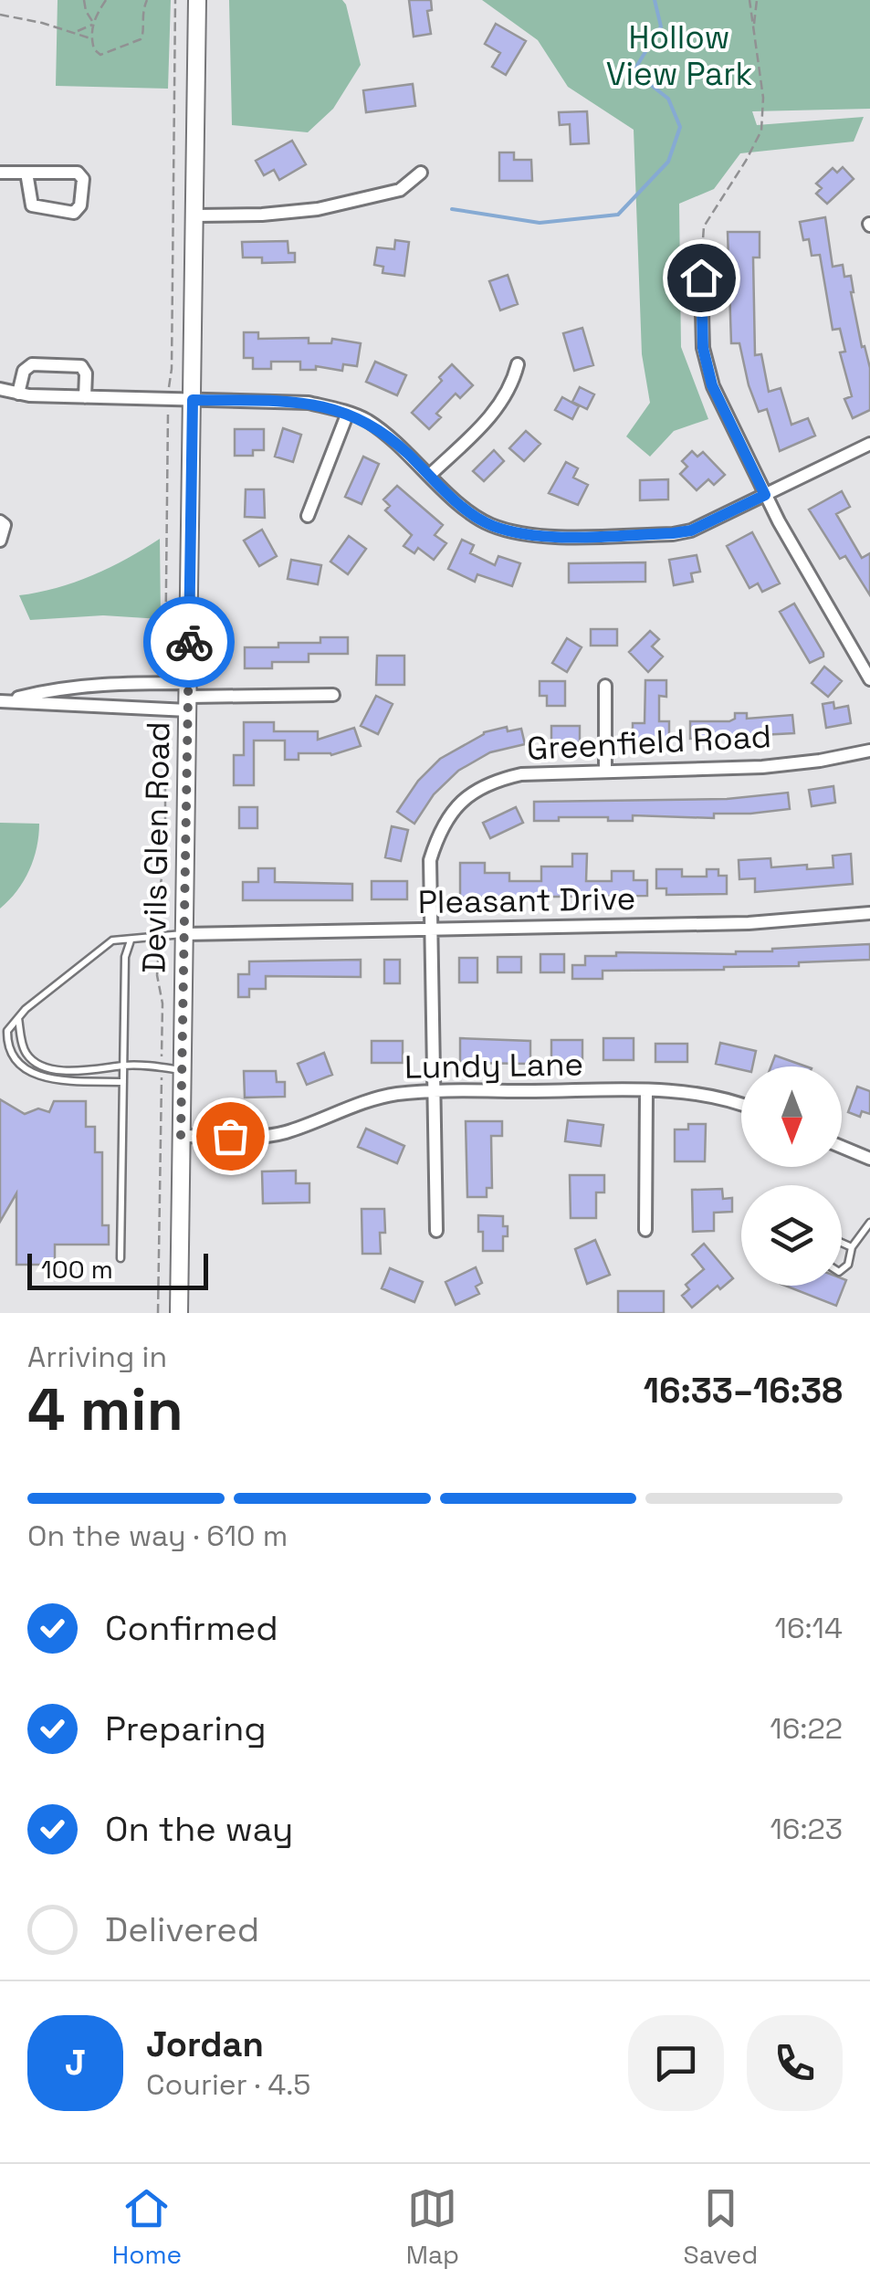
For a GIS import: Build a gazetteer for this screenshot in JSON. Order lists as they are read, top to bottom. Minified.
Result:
{"streets":{"main road":["Devils Glen Road"],"street":["Greenfield Road","Pleasant Drive","Lundy Lane"]},"crossings":[["Greenfield Road","Pleasant Drive"],["Greenfield Road","Lundy Lane"],["Devils Glen Road","Pleasant Drive"],["Devils Glen Road","Lundy Lane"]],"parks":["Hollow View Park"],"scale_bar":"100 m","north":"bottom","page":{"scale":"100 m","heading":["4 min","Arriving in","16:33–16:38"],"panel":["Jordan","Courier · 4.5"],"bar":"On the way · 610 m","list":[["Confirmed","16:14"],["Preparing","16:22"],["On the way","16:23"],"Delivered"],"round":"J","tabs":["Home","Map","Saved"]}}
